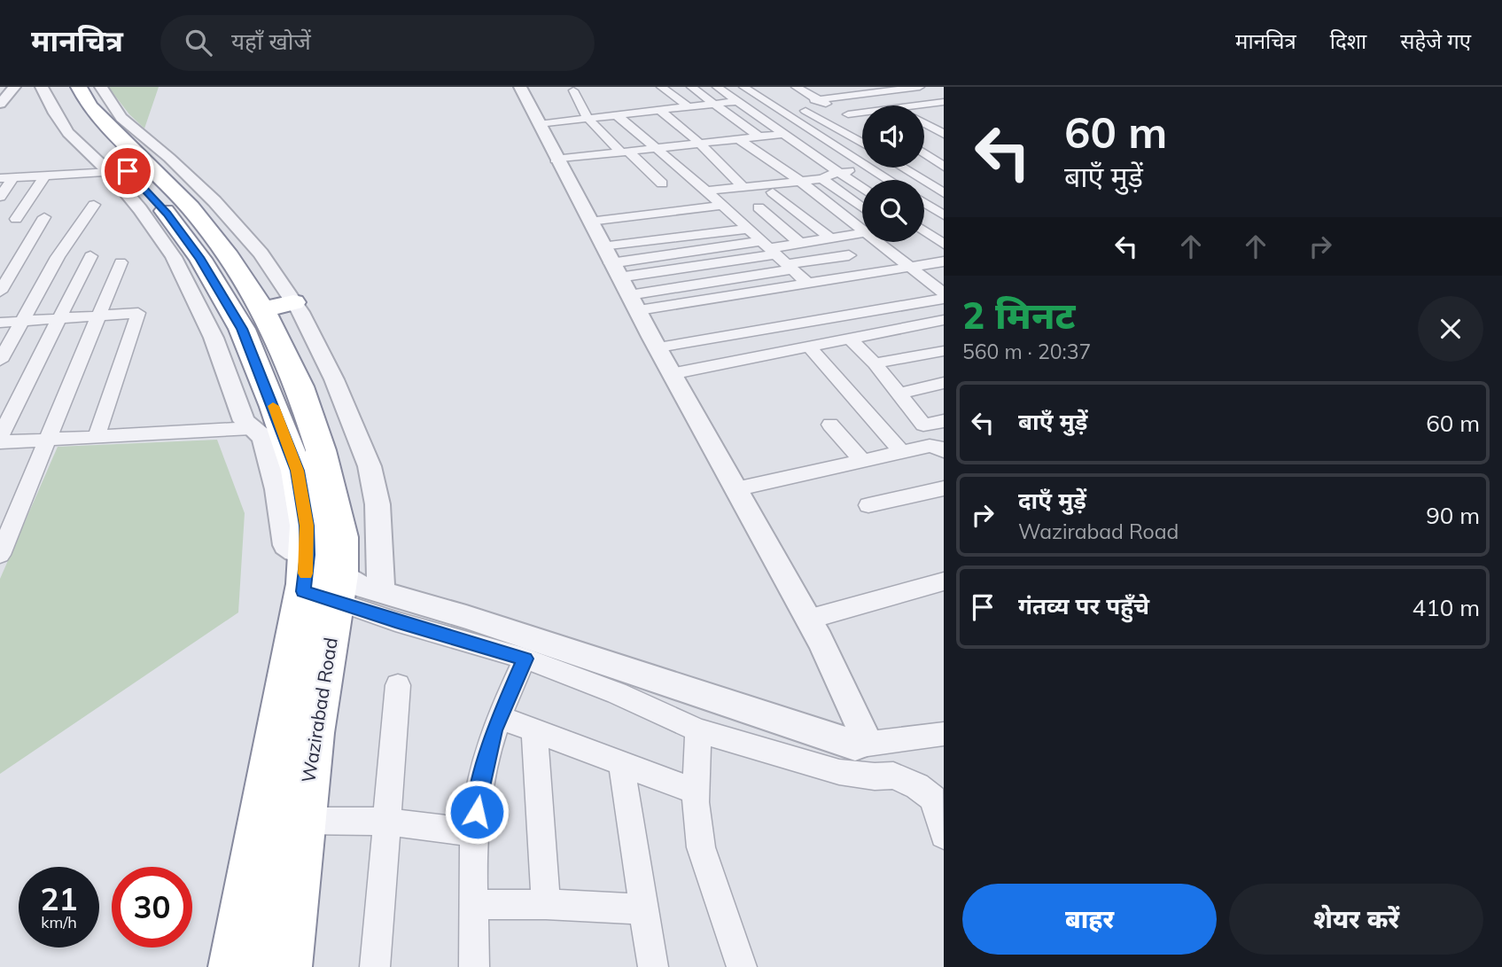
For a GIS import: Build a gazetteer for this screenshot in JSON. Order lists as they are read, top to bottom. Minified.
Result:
{"streets":{"highway":["Wazirabad Road"]},"page":{"header":"मानचित्र","search":"यहाँ खोजें","nav":["मानचित्र","दिशा","सहेजे गए"],"turn":["60 m","बाएँ मुड़ें"],"heading":["2 मिनट","560 m · 20:37"],"list":[{"name":"बाएँ मुड़ें","value":"60 m"},{"name":"दाएँ मुड़ें","note":"Wazirabad Road","value":"90 m"},{"name":"गंतव्य पर पहुँचे","value":"410 m"}],"speed":"21 km/h","limit":"30","buttons":["बाहर","शेयर करें"]}}
